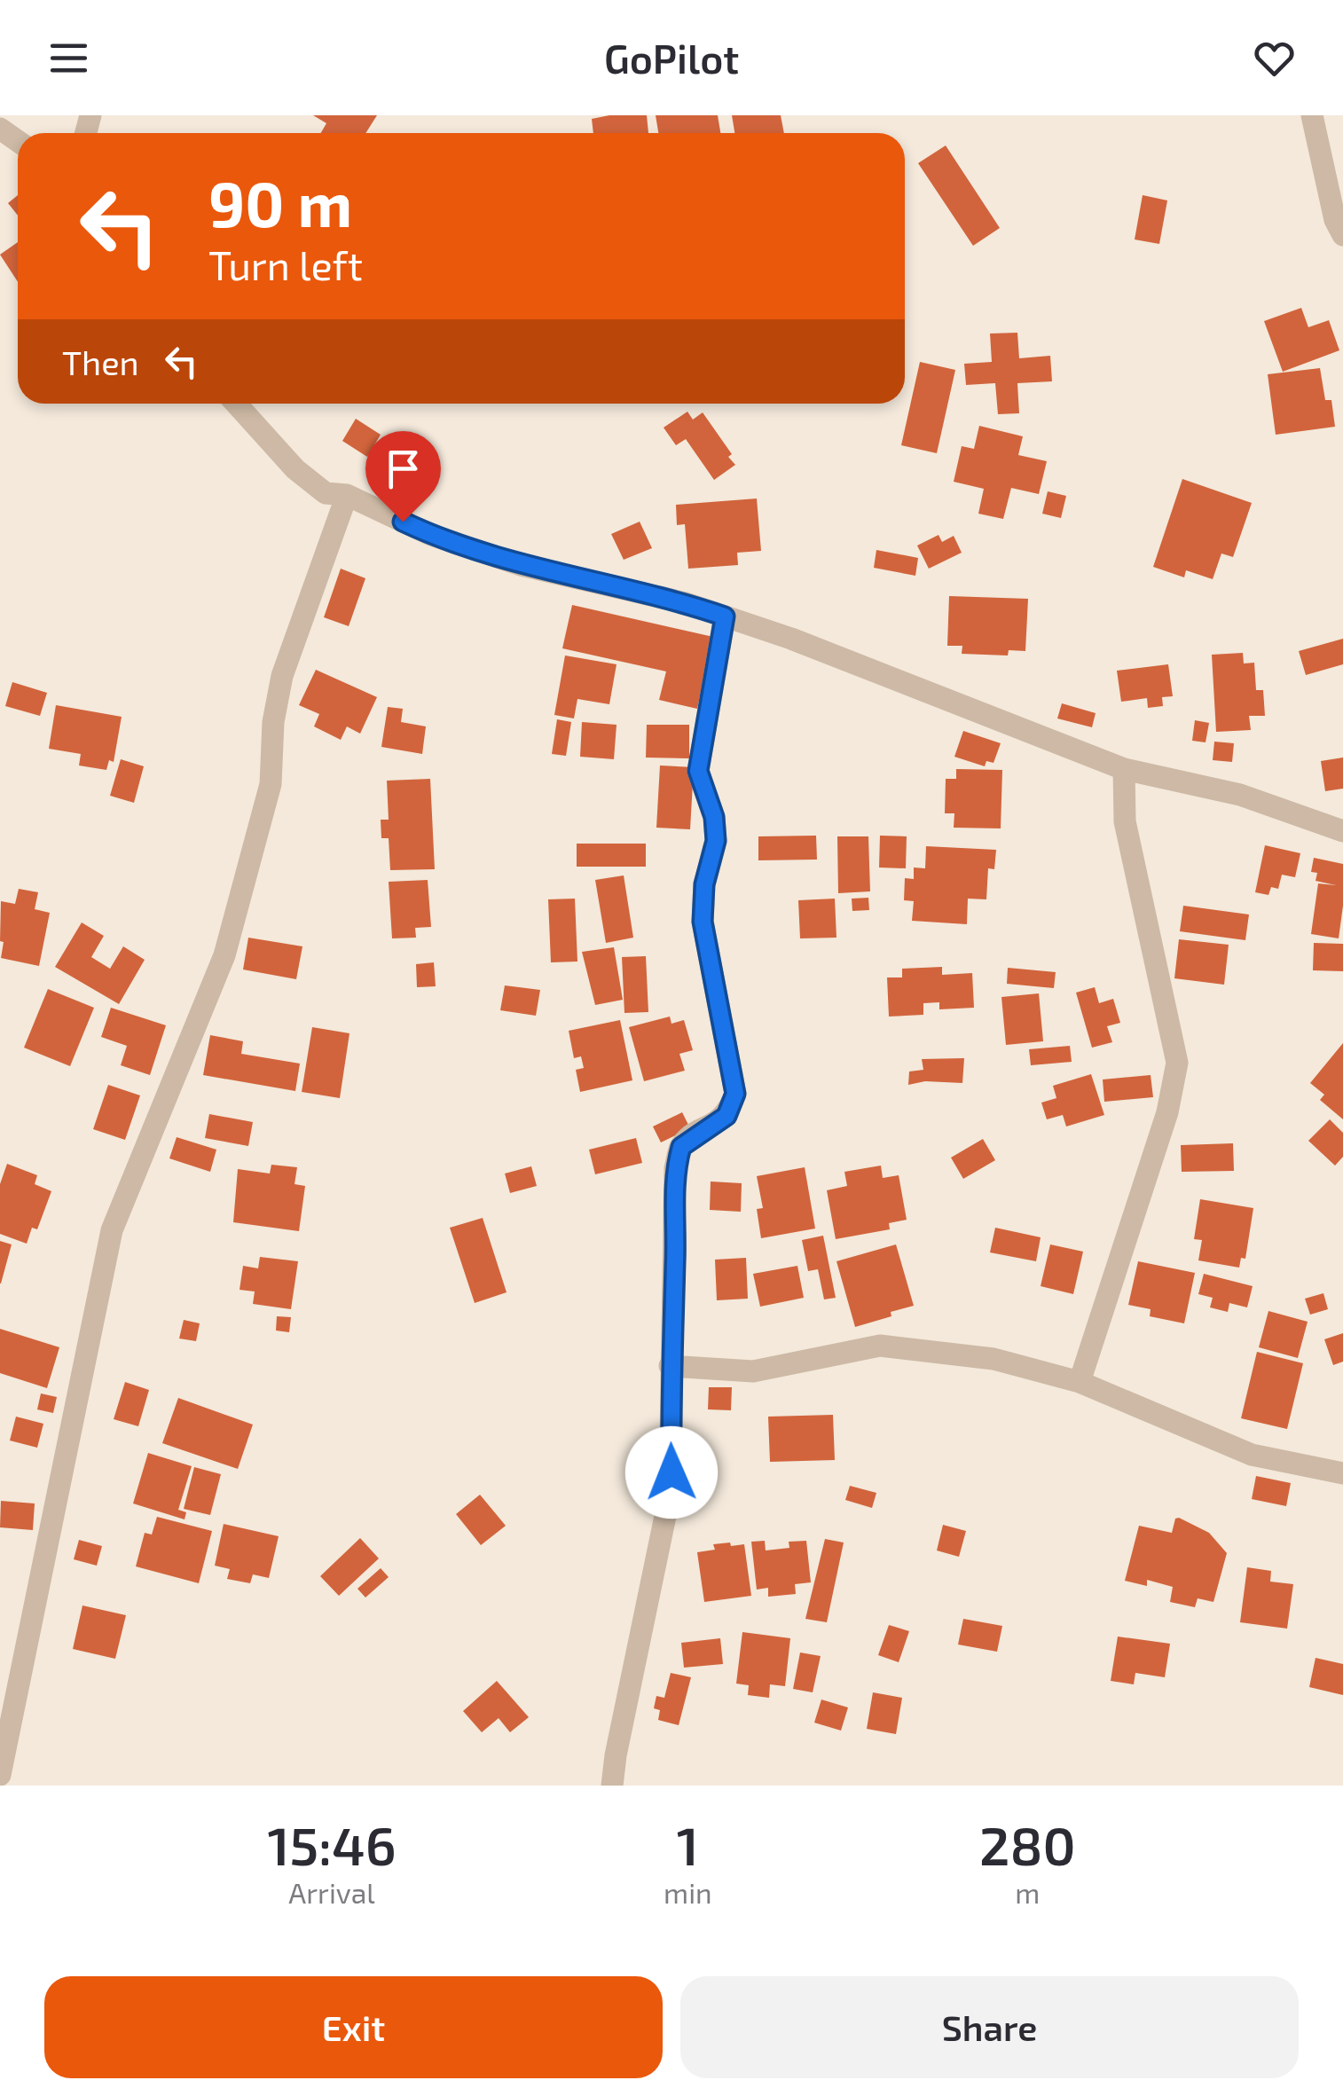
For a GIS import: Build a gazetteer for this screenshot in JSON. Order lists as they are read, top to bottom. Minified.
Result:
{"page":{"header":"GoPilot","turn":["90 m","Turn left"],"then":"Then","eta":["15:46","Arrival","1","min","280","m"],"buttons":["Exit","Share"]}}
